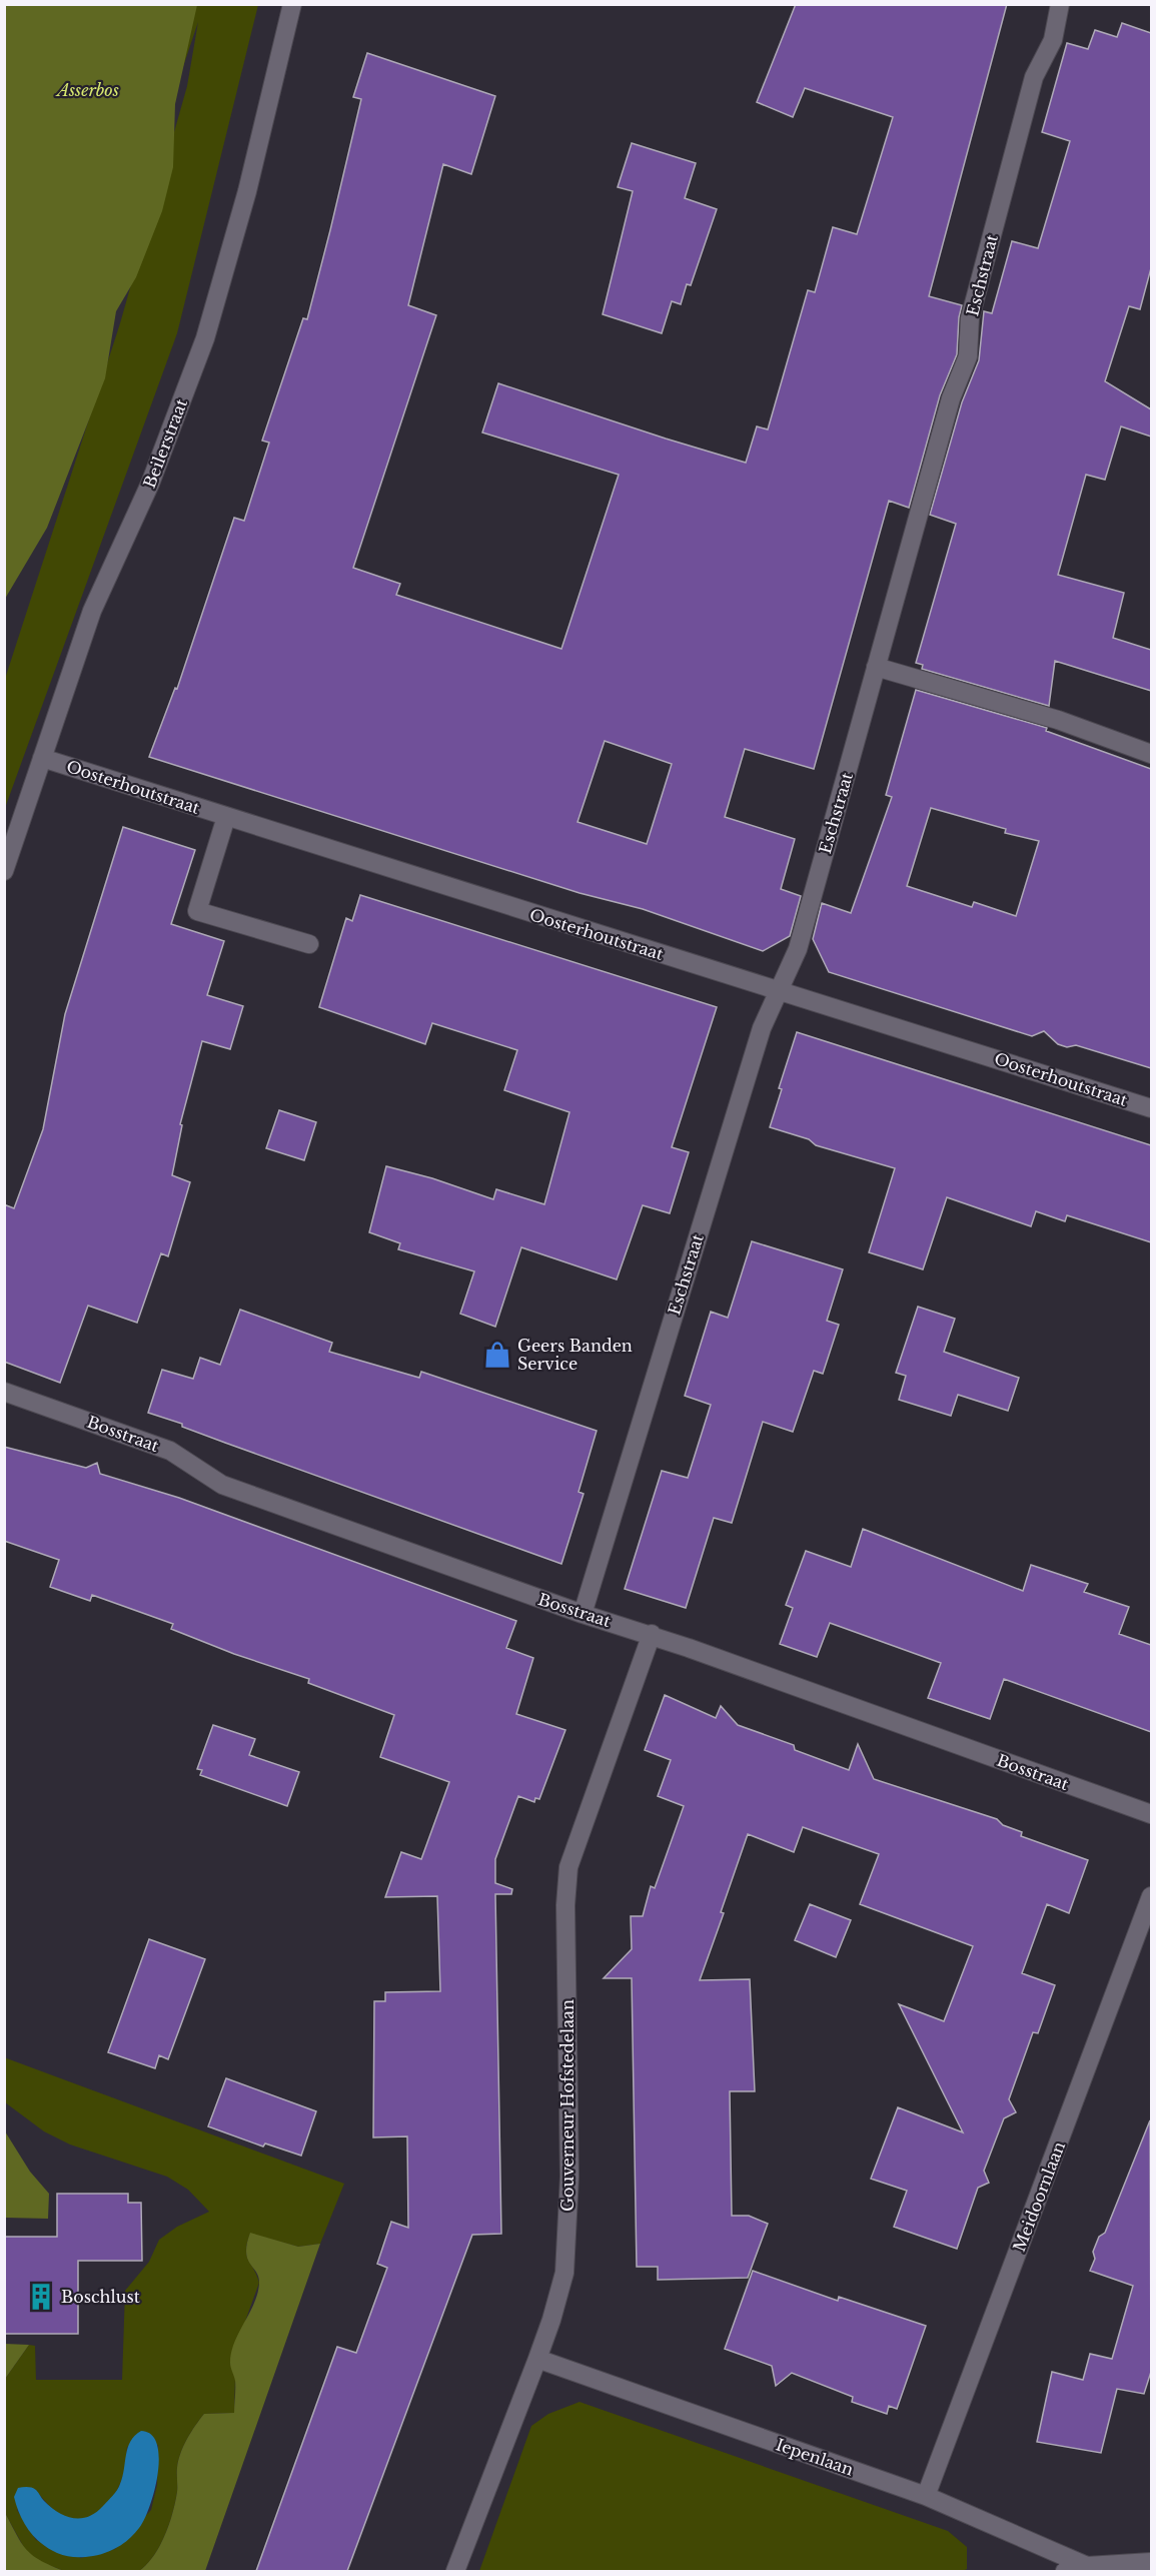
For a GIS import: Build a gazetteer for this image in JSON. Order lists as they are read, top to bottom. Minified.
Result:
{"streets":{"street":["Eschstraat","Beilerstraat","Oosterhoutstraat","Bosstraat","Gouverneur Hofstedelaan","Meidoornlaan","Iepenlaan"]},"crossings":[["Eschstraat","Oosterhoutstraat"],["Eschstraat","Bosstraat"],["Beilerstraat","Oosterhoutstraat"],["Bosstraat","Gouverneur Hofstedelaan"],["Gouverneur Hofstedelaan","Iepenlaan"],["Meidoornlaan","Iepenlaan"]],"parks":["Asserbos"],"places":{"shop":["Geers Banden Service"],"building":["Boschlust"]}}
